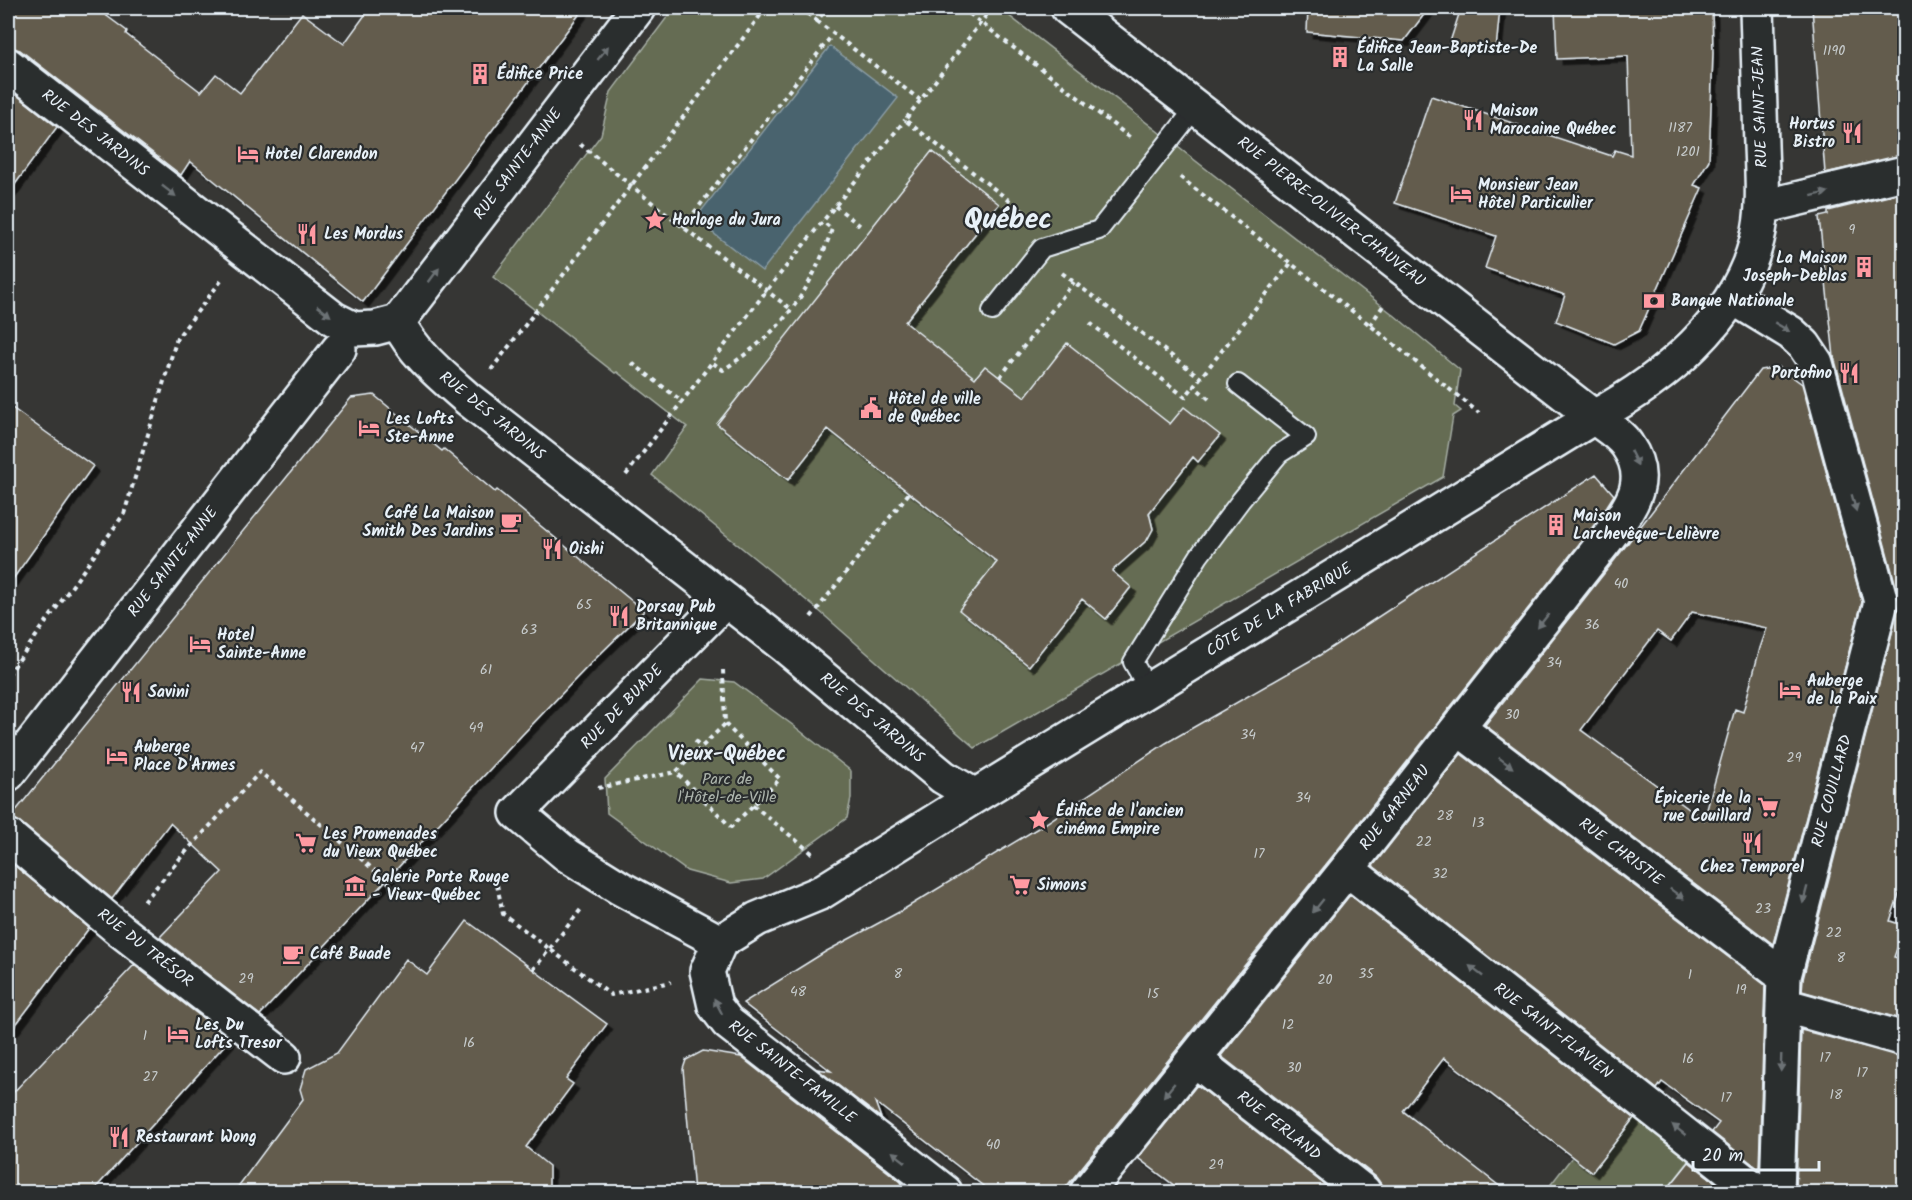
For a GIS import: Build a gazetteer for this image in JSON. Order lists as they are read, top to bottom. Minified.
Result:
{"streets":{"street":["RUE SAINT-JEAN","RUE DES JARDINS","RUE SAINTE-ANNE","RUE PIERRE-OLIVIER-CHAUVEAU","CÔTE DE LA FABRIQUE","RUE DE BUADE","RUE COUILLARD","RUE GARNEAU","RUE CHRISTIE","RUE DU TRÉSOR","RUE SAINT-FLAVIEN","RUE SAINTE-FAMILLE","RUE FERLAND"]},"crossings":[["RUE SAINT-JEAN","CÔTE DE LA FABRIQUE"],["RUE DES JARDINS","RUE SAINTE-ANNE"],["RUE DES JARDINS","CÔTE DE LA FABRIQUE"],["RUE DES JARDINS","RUE DE BUADE"],["RUE PIERRE-OLIVIER-CHAUVEAU","CÔTE DE LA FABRIQUE"],["RUE PIERRE-OLIVIER-CHAUVEAU","RUE GARNEAU"],["CÔTE DE LA FABRIQUE","RUE DE BUADE"],["CÔTE DE LA FABRIQUE","RUE COUILLARD"],["CÔTE DE LA FABRIQUE","RUE GARNEAU"],["CÔTE DE LA FABRIQUE","RUE SAINTE-FAMILLE"],["RUE DE BUADE","RUE SAINTE-FAMILLE"],["RUE COUILLARD","RUE CHRISTIE"],["RUE GARNEAU","RUE CHRISTIE"],["RUE GARNEAU","RUE SAINT-FLAVIEN"],["RUE GARNEAU","RUE FERLAND"]],"one_way":["RUE DES JARDINS","RUE SAINTE-ANNE","RUE COUILLARD","RUE GARNEAU","RUE CHRISTIE","RUE SAINT-FLAVIEN","RUE SAINTE-FAMILLE"],"districts":["Québec","Vieux-Québec"],"parks":["Parc de l'Hôtel-de-Ville"],"places":{"building":["Édifice Jean-Baptiste-De La Salle","Édifice Price","La Maison Joseph-Deblas","Maison Larchevêque-Lelièvre"],"restaurant":["Maison Marocaine Québec","Hortus Bistro","Les Mordus","Portofino","Oishi","Dorsay Pub Britannique","Savini","Chez Temporel","Restaurant Wong"],"hotel":["Hotel Clarendon","Monsieur Jean Hôtel Particulier","Les Lofts Ste-Anne","Hotel Sainte-Anne","Auberge de la Paix","Auberge Place D'Armes","Les Du Lofts Tresor"],"place":["Horloge du Jura","Édifice de l'ancien cinéma Empire"],"bank":["Banque Nationale"],"public building":["Hôtel de ville de Québec"],"cafe":["Café La Maison Smith Des Jardins","Café Buade"],"supermarket":["Épicerie de la rue Couillard","Les Promenades du Vieux Québec","Simons"],"museum":["Galerie Porte Rouge - Vieux-Québec"]},"house_numbers":["1190","1187","1201","9","40","65","36","63","34","61","30","49","34","47","29","34","28","13","22","17","32","23","22","8","8","35","1","29","20","19","48","15","12","1","16","17","16","30","17","27","18","17","40","29"],"scale_bar":"20 m"}
